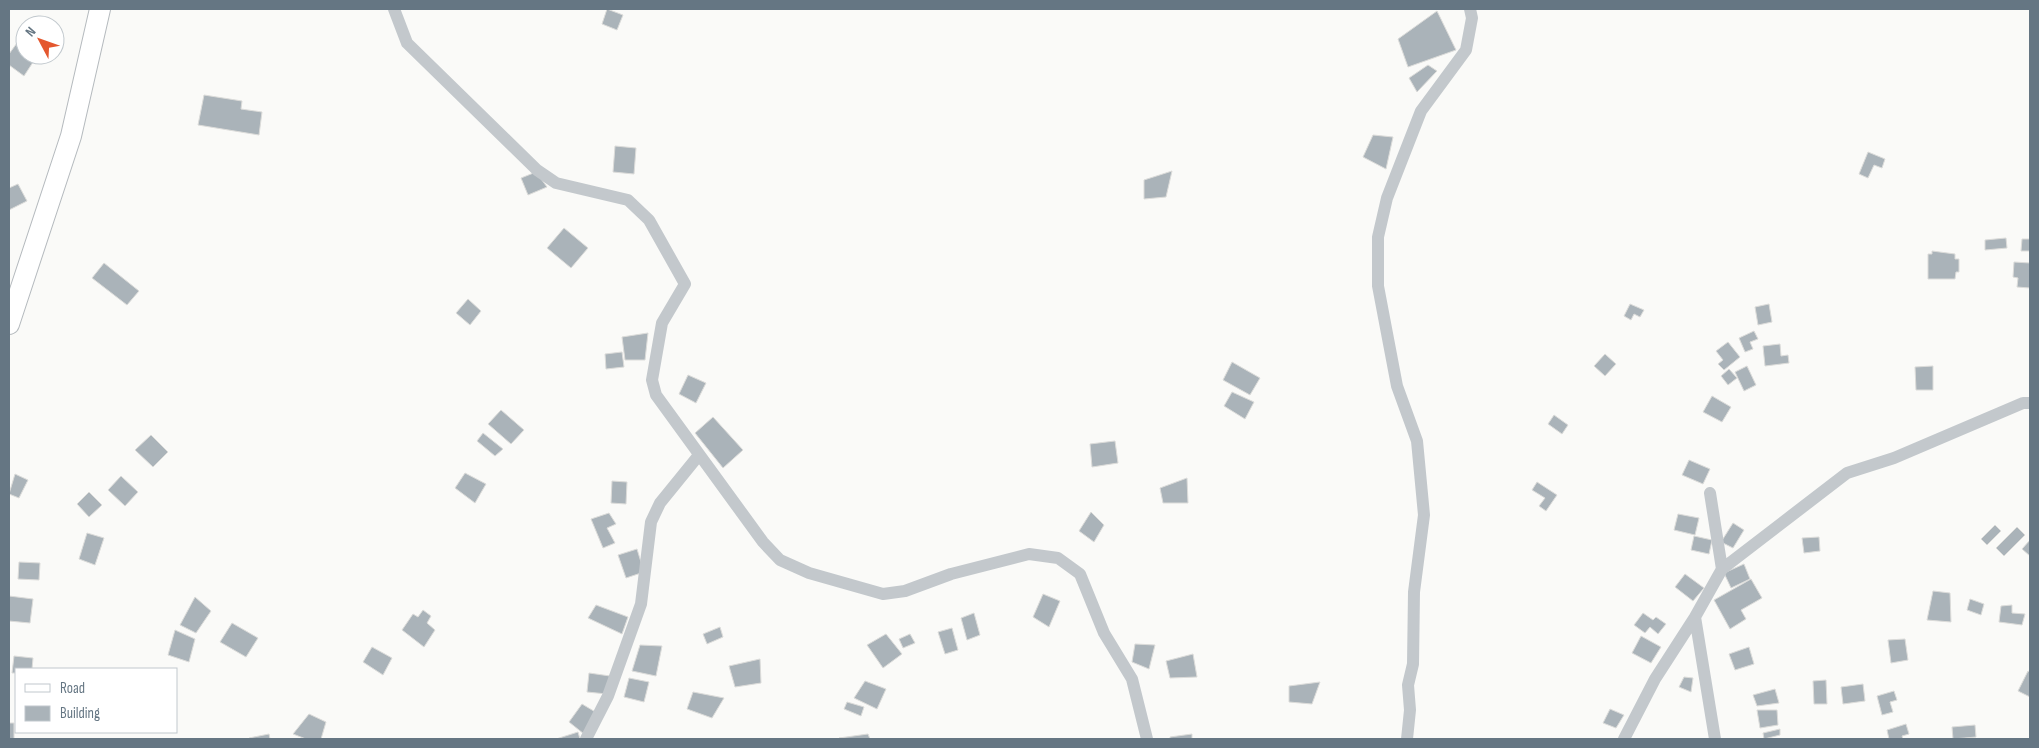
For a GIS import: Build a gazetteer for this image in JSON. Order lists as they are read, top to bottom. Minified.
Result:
{"legend":["Road","Building"],"north":"top left"}
